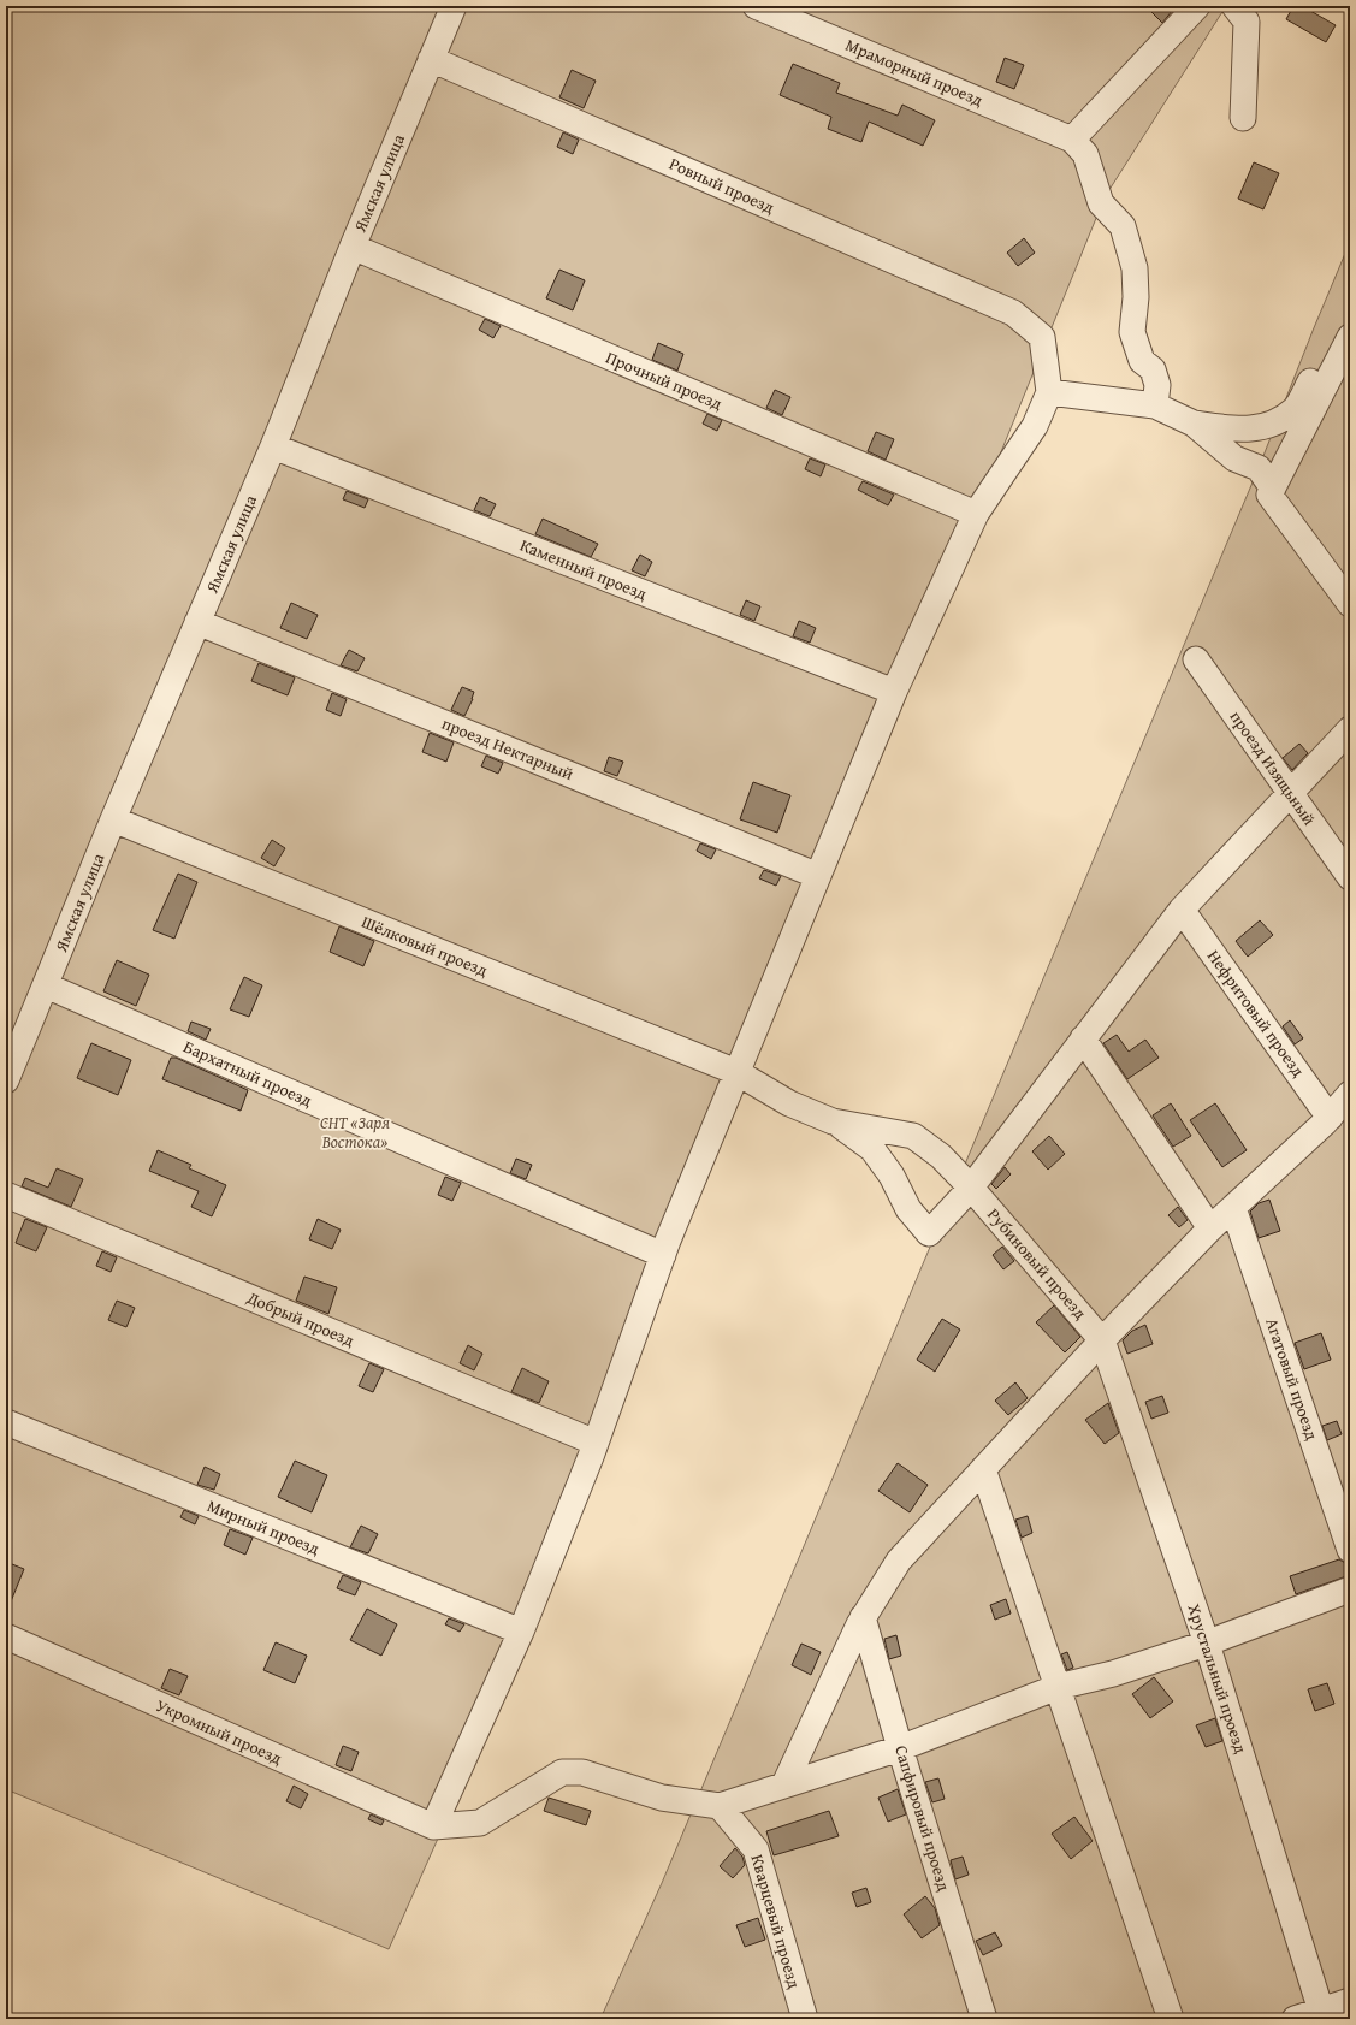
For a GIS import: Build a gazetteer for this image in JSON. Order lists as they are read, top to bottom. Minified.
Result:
{"streets":{"street":["Мраморный проезд","Ямская улица","Ровный проезд","Прочный проезд","Каменный проезд","проезд Нектарный","проезд Изящьный","Шёлковый проезд","Нефритовый проезд","Бархатный проезд","Рубиновый проезд","Добрый проезд","Агатовый проезд","Мирный проезд","Хрустальный проезд","Укромный проезд","Сапфировый проезд","Кварцевый проезд"]},"crossings":[["Ямская улица","Ровный проезд"],["Ямская улица","Прочный проезд"],["Ямская улица","Каменный проезд"],["Ямская улица","проезд Нектарный"],["Ямская улица","Шёлковый проезд"],["Ямская улица","Бархатный проезд"],["Шёлковый проезд","Рубиновый проезд"],["Рубиновый проезд","Хрустальный проезд"]],"parks":["СНТ «Заря Востока»"]}
